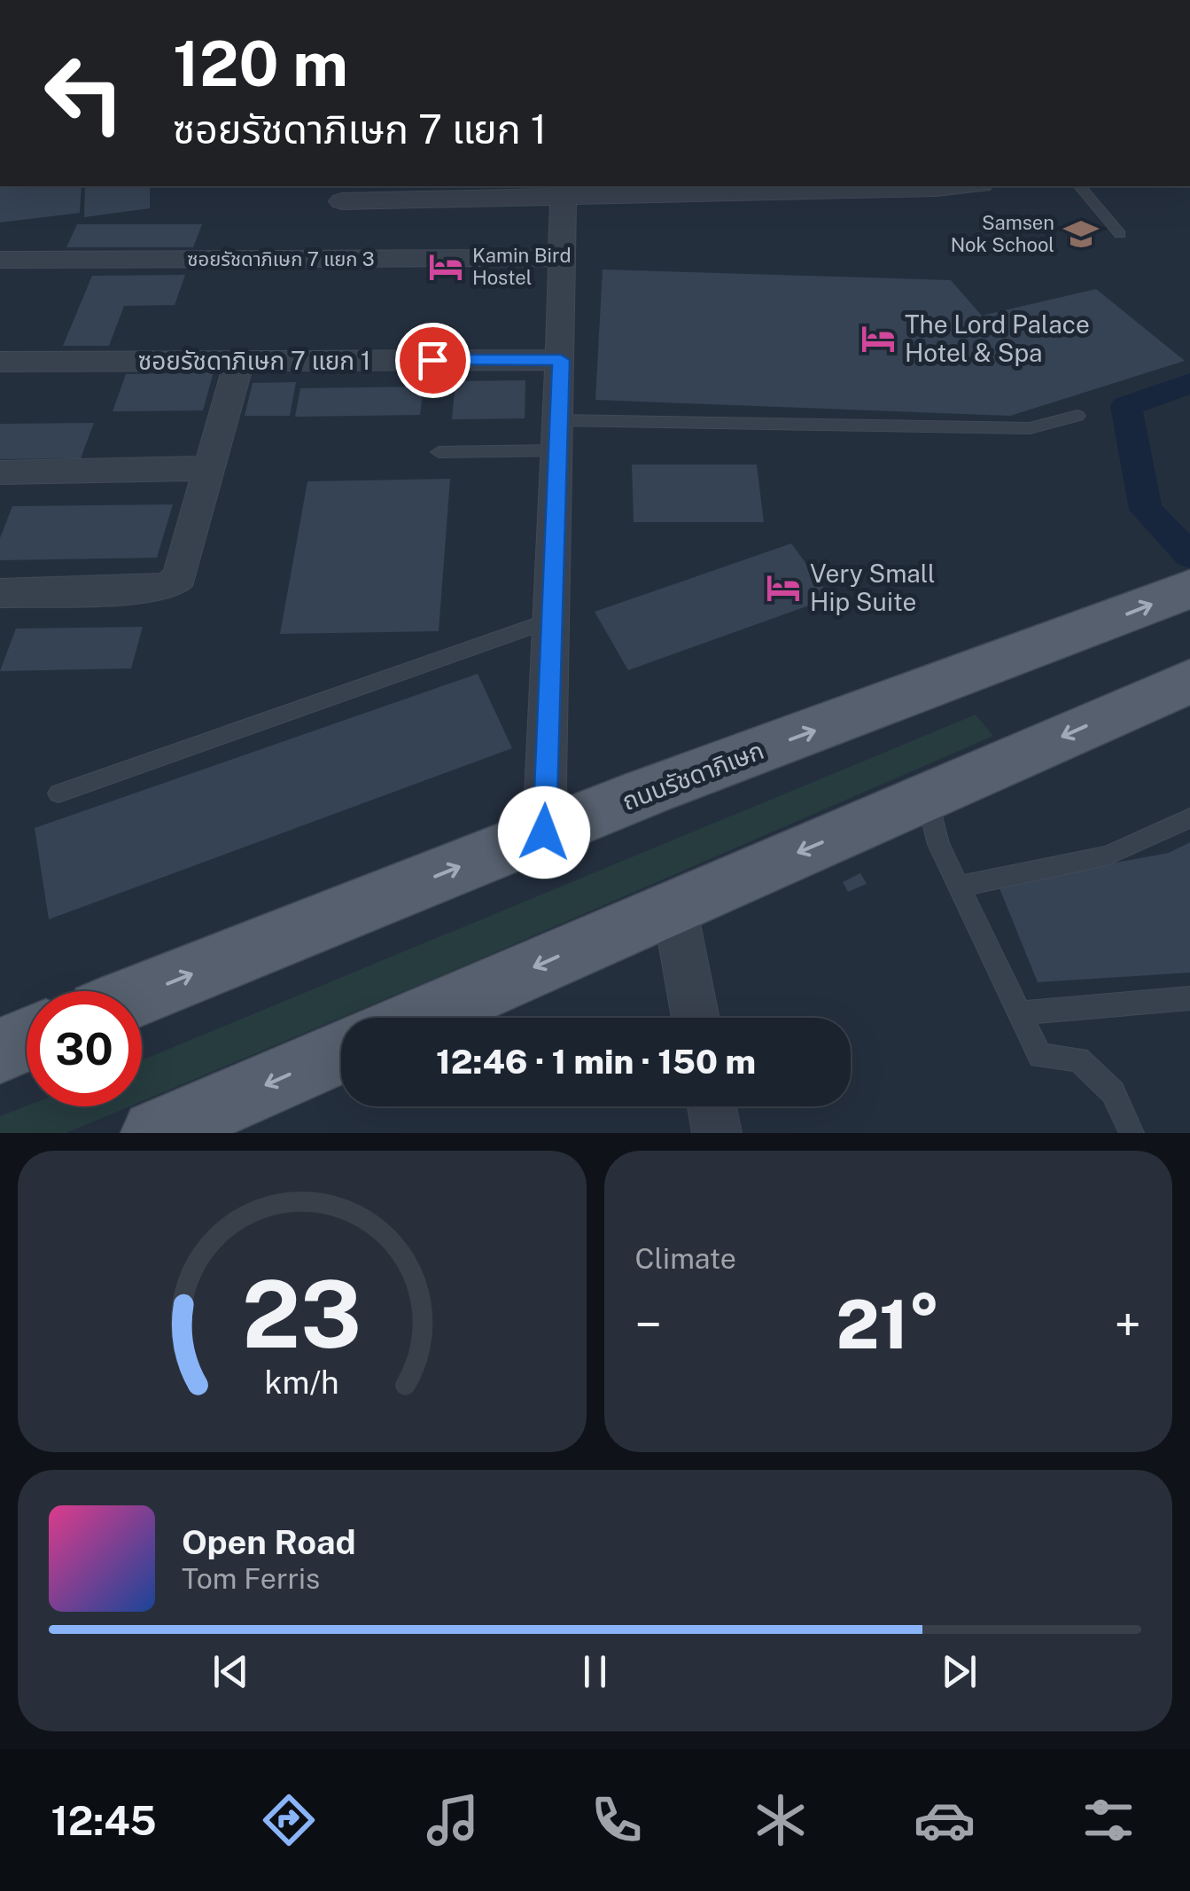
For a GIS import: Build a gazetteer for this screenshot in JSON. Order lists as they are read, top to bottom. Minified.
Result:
{"streets":{"main road":["ถนนรัชดาภิเษก"],"street":["ซอยรัชดาภิเษก 7 แยก 3","ซอยรัชดาภิเษก 7 แยก 1"]},"places":{"school or university":["Samsen Nok School"],"hotel":["Kamin Bird Hostel","The Lord Palace Hotel & Spa","Very Small Hip Suite"]},"page":{"turn":["120 m","ซอยรัชดาภิเษก 7 แยก 1"],"limit":"30","trip":"12:46 · 1 min · 150 m","tile":"Climate","heat":["−","21°","+"],"song":["Open Road","Tom Ferris"],"tabs":"12:45","gauge":["23","km/h"]}}
